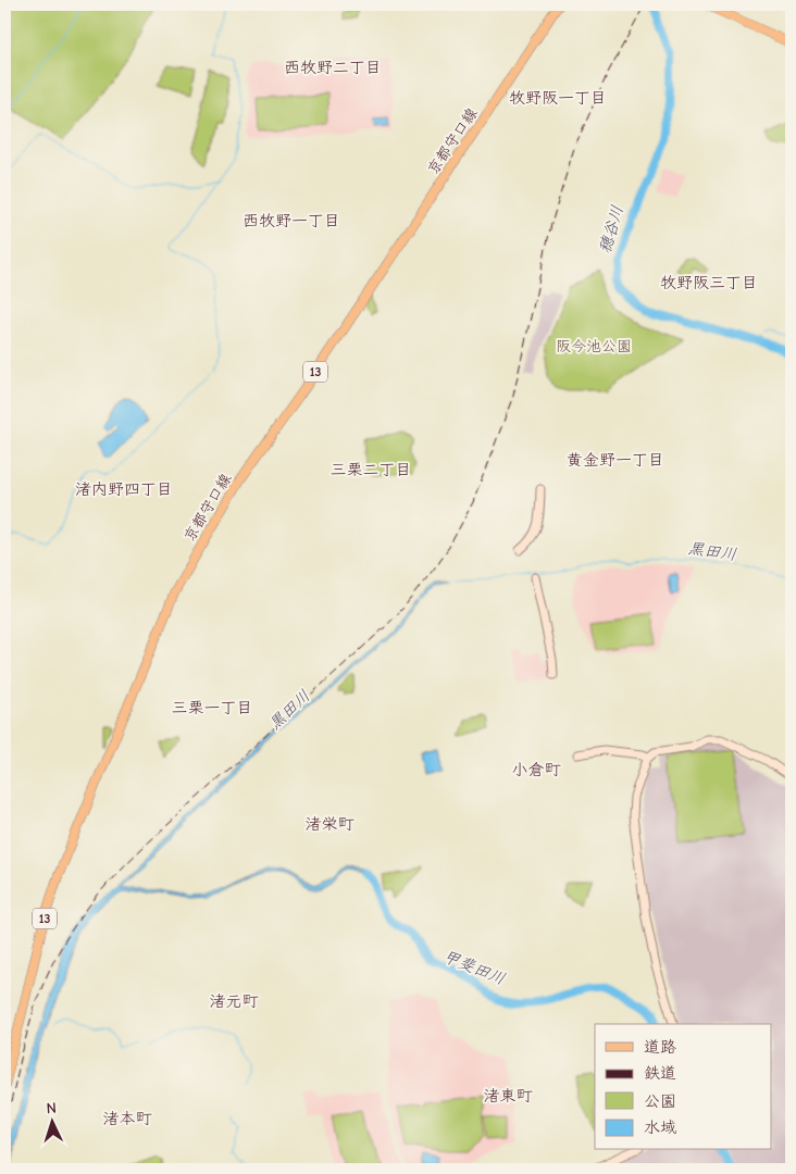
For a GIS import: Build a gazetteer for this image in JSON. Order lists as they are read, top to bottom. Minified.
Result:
{"streets":{"main road":["京都守口線","13"]},"districts":["西牧野二丁目","牧野阪一丁目","西牧野一丁目","牧野阪三丁目","黄金野一丁目","三栗二丁目","渚内野四丁目","三栗一丁目","小倉町","渚栄町","渚元町","渚東町","渚本町"],"water":["穂谷川","黒田川","甲斐田川"],"parks":["阪今池公園"],"legend":["道路","鉄道","公園","水域"],"north":"top"}
